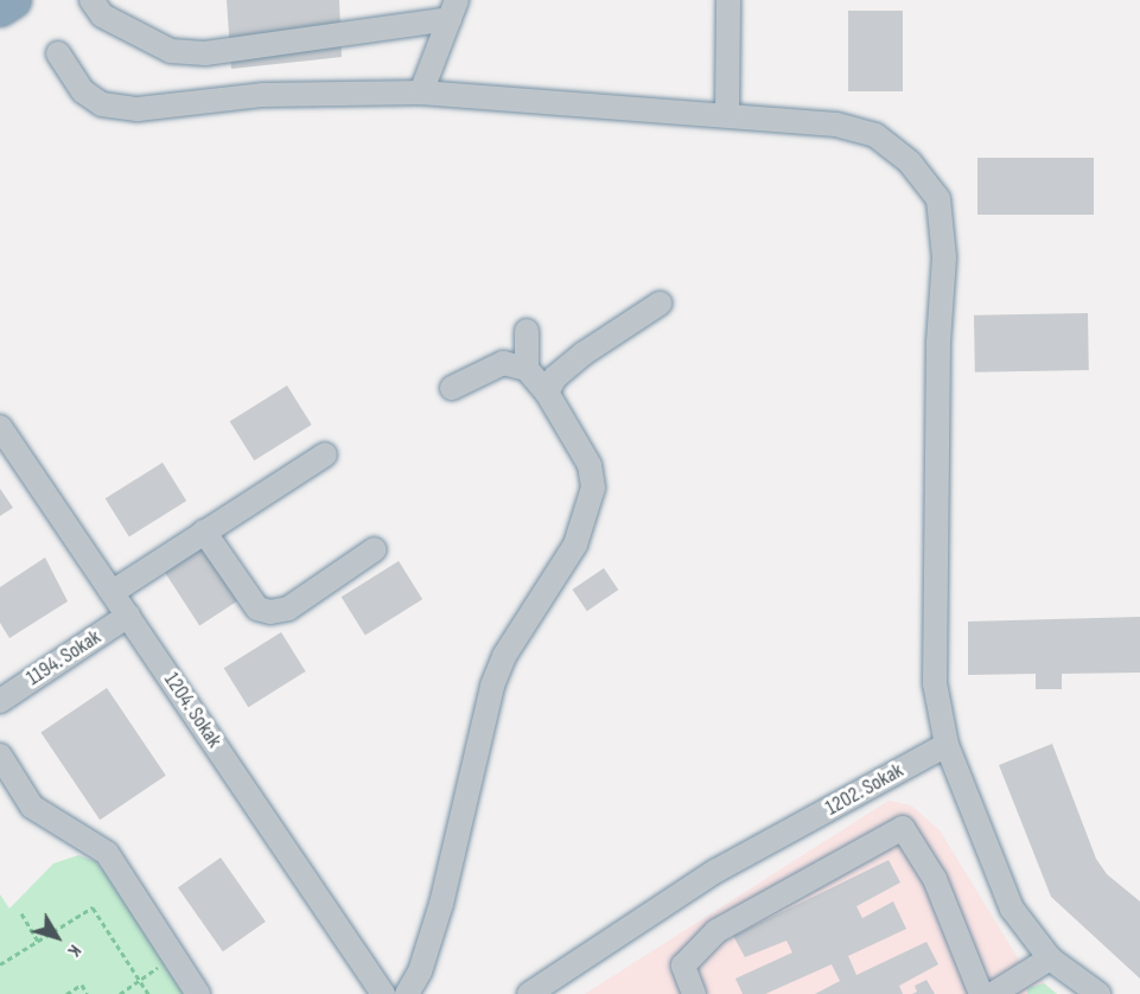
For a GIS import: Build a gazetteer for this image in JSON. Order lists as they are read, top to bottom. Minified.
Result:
{"streets":{"street":["1194. Sokak","1204. Sokak","1202. Sokak"]},"crossings":[["1194. Sokak","1204. Sokak"]],"north":"bottom right"}
